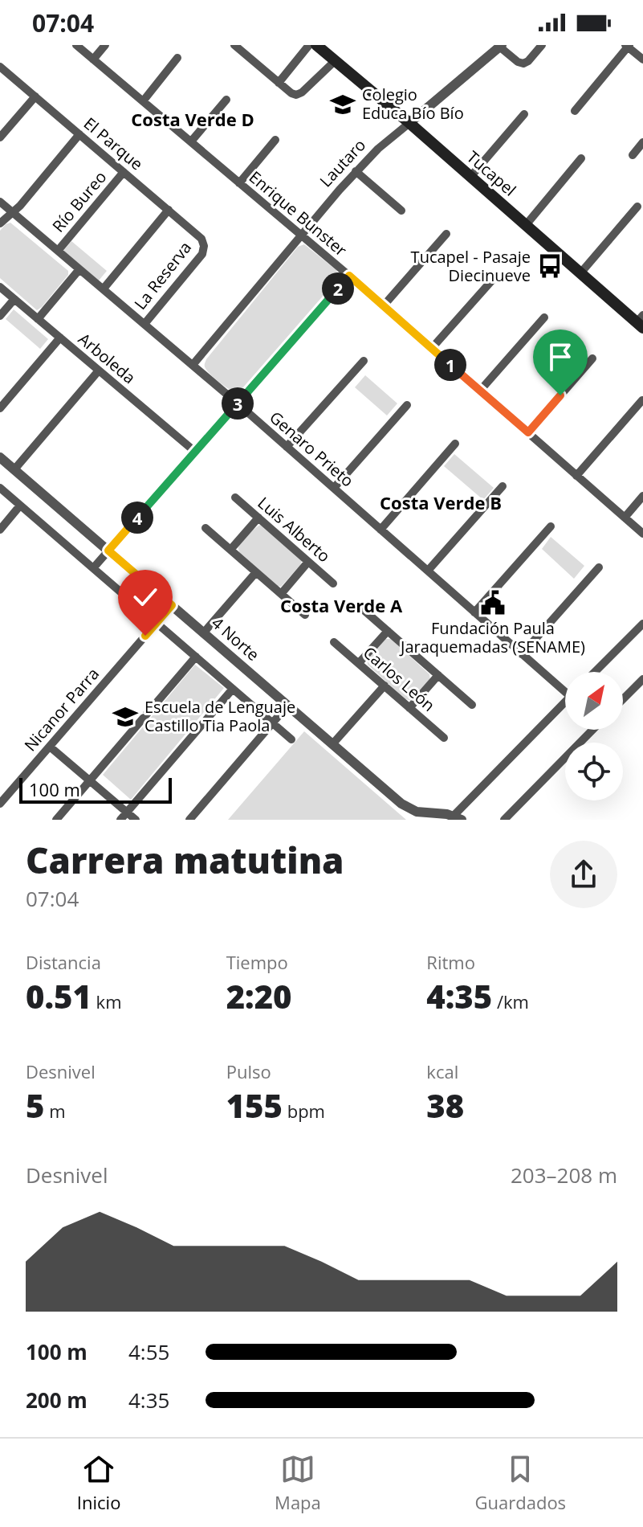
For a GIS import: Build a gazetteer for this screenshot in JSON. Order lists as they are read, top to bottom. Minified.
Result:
{"streets":{"main road":["Tucapel"],"street":["El Parque","Lautaro","Río Bureo","Enrique Bunster","La Reserva","Arboleda","Genaro Prieto","Luis Alberto","4 Norte","Carlos León","Nicanor Parra"]},"crossings":[["El Parque","Río Bureo"],["El Parque","La Reserva"],["Lautaro","Tucapel"],["Lautaro","Enrique Bunster"],["Lautaro","Genaro Prieto"],["Río Bureo","Genaro Prieto"],["La Reserva","Genaro Prieto"],["4 Norte","Nicanor Parra"]],"districts":["Costa Verde D","Costa Verde B","Costa Verde A"],"places":{"school or university":["Colegio Educa Bío Bío","Escuela de Lenguaje Castillo Tia Paola"],"bus stop":["Tucapel - Pasaje Diecinueve"],"public building":["Fundación Paula Jaraquemadas (SENAME)"]},"scale_bar":"100 m","north":"top right","page":{"status":"07:04","pins":["2","1","3","4"],"scale":"100 m","heading":["Carrera matutina","07:04"],"stats":[["Distancia","0.51 km"],["Tiempo","2:20"],["Ritmo","4:35 /km"],["Desnivel","5 m"],["Pulso","155 bpm"],["kcal","38"]],"chart":["Desnivel","203–208 m"],"list":[{"name":"100 m","note":"4:55"},{"name":"200 m","note":"4:35"}],"tabs":["Inicio","Mapa","Guardados"]}}
